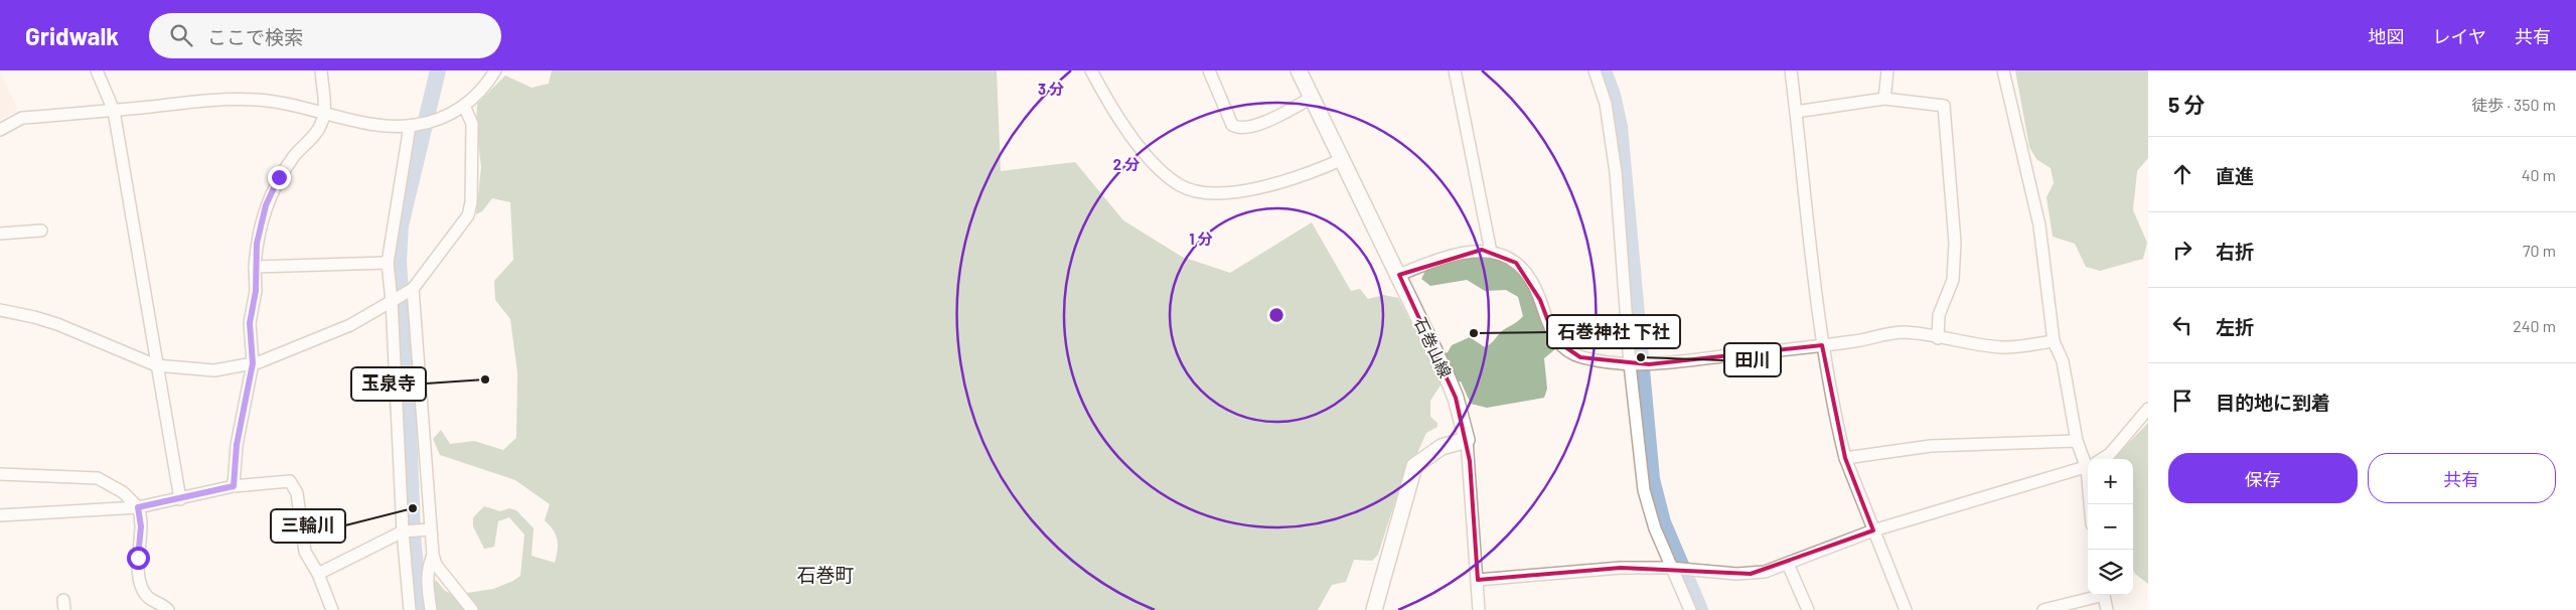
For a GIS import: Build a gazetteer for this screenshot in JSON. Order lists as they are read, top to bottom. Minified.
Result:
{"streets":{"main road":["石巻山線"]},"districts":["石巻町"],"places":["石巻神社 下社","田川","玉泉寺","三輪川"],"page":{"header":"Gridwalk","search":"ここで検索","nav":["地図","レイヤ","共有"],"heading":["5 分","徒歩 · 350 m"],"list":[["直進","40 m"],["右折","70 m"],["左折","240 m"],"目的地に到着"],"buttons":["保存","共有"],"map_buttons":["+","−"]},"rings":["3 分","2 分","1 分"]}
